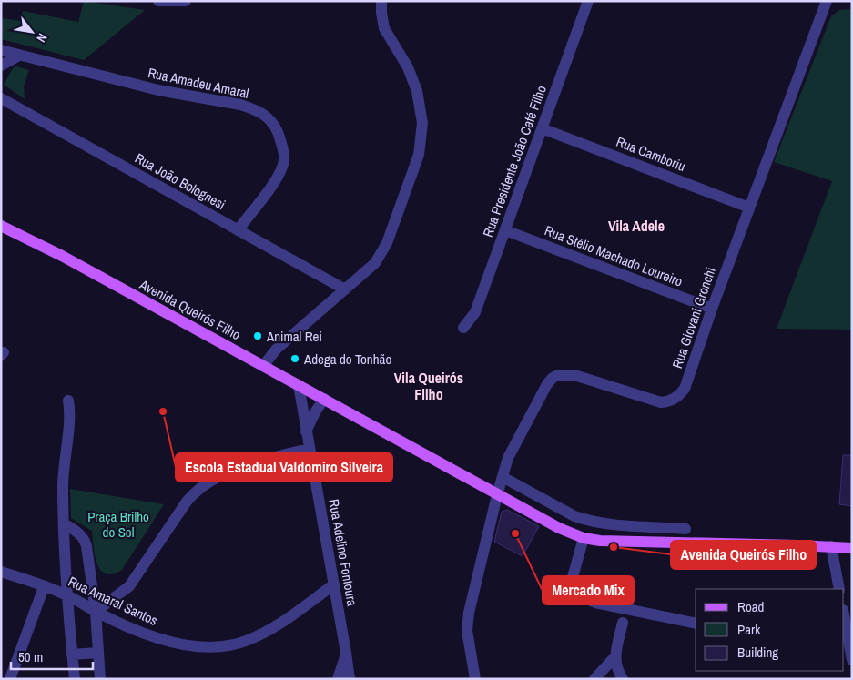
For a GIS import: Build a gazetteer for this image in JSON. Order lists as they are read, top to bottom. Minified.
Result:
{"streets":{"main road":["Avenida Queirós Filho"],"street":["Rua Amadeu Amaral","Rua Camboriu","Rua Presidente João Café Filho","Rua João Bolognesi","Rua Stélio Machado Loureiro","Rua Giovani Gronchi","Rua Adelino Fontoura","Rua Amaral Santos"]},"crossings":[["Rua Amadeu Amaral","Rua João Bolognesi"],["Rua Camboriu","Rua Presidente João Café Filho"],["Rua Camboriu","Rua Giovani Gronchi"],["Rua Presidente João Café Filho","Rua Stélio Machado Loureiro"],["Rua Stélio Machado Loureiro","Rua Giovani Gronchi"],["Avenida Queirós Filho","Rua Giovani Gronchi"],["Avenida Queirós Filho","Rua Adelino Fontoura"],["Rua Adelino Fontoura","Rua Amaral Santos"]],"districts":["Vila Adele","Vila Queirós Filho"],"parks":["Praça Brilho do Sol"],"places":["Animal Rei","Adega do Tonhão","Escola Estadual Valdomiro Silveira","Mercado Mix","Avenida Queirós Filho"],"legend":["Road","Park","Building"],"scale_bar":"50 m","north":"bottom right"}
